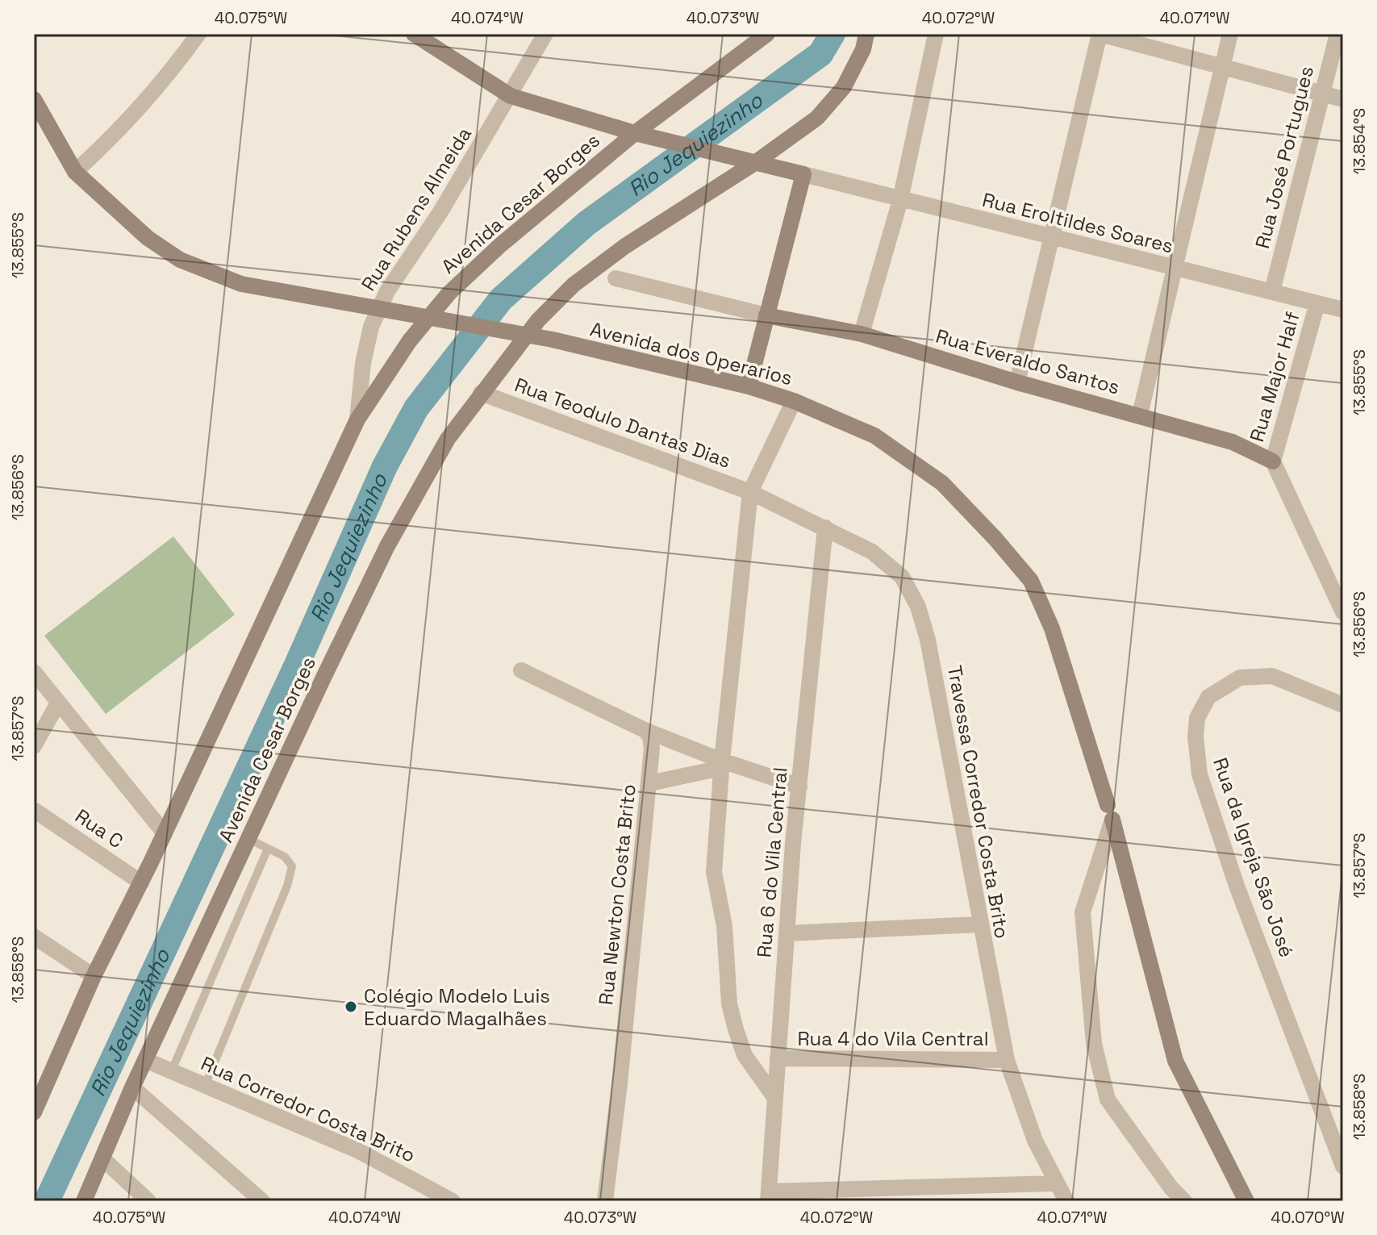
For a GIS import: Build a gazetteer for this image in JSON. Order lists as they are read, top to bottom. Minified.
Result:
{"streets":{"main road":["Avenida Cesar Borges","Avenida dos Operarios","Rua Everaldo Santos"],"street":["Rua José Portugues","Rua Rubens Almeida","Rua Eroltildes Soares","Rua Major Half","Rua Teodulo Dantas Dias","Travessa Corredor Costa Brito","Rua C","Rua da Igreja São José","Rua 6 do Vila Central","Rua Newton Costa Brito","Rua 4 do Vila Central","Rua Corredor Costa Brito"]},"crossings":[["Rua José Portugues","Rua Eroltildes Soares"],["Avenida Cesar Borges","Rua Rubens Almeida"],["Avenida Cesar Borges","Rua Teodulo Dantas Dias"],["Avenida Cesar Borges","Rua C"],["Avenida Cesar Borges","Rua Corredor Costa Brito"],["Rua Eroltildes Soares","Rua Major Half"],["Rua Everaldo Santos","Rua Major Half"],["Rua Teodulo Dantas Dias","Travessa Corredor Costa Brito"],["Travessa Corredor Costa Brito","Rua 6 do Vila Central"],["Travessa Corredor Costa Brito","Rua 4 do Vila Central"],["Rua 6 do Vila Central","Rua 4 do Vila Central"]],"water":["Rio Jequiezinho"],"places":["Colégio Modelo Luis Eduardo Magalhães"],"coordinates":["40.075°W","40.074°W","40.073°W","40.072°W","40.071°W","13.854°S","13.855°S","13.856°S","13.857°S","13.858°S","40.070°W"]}
